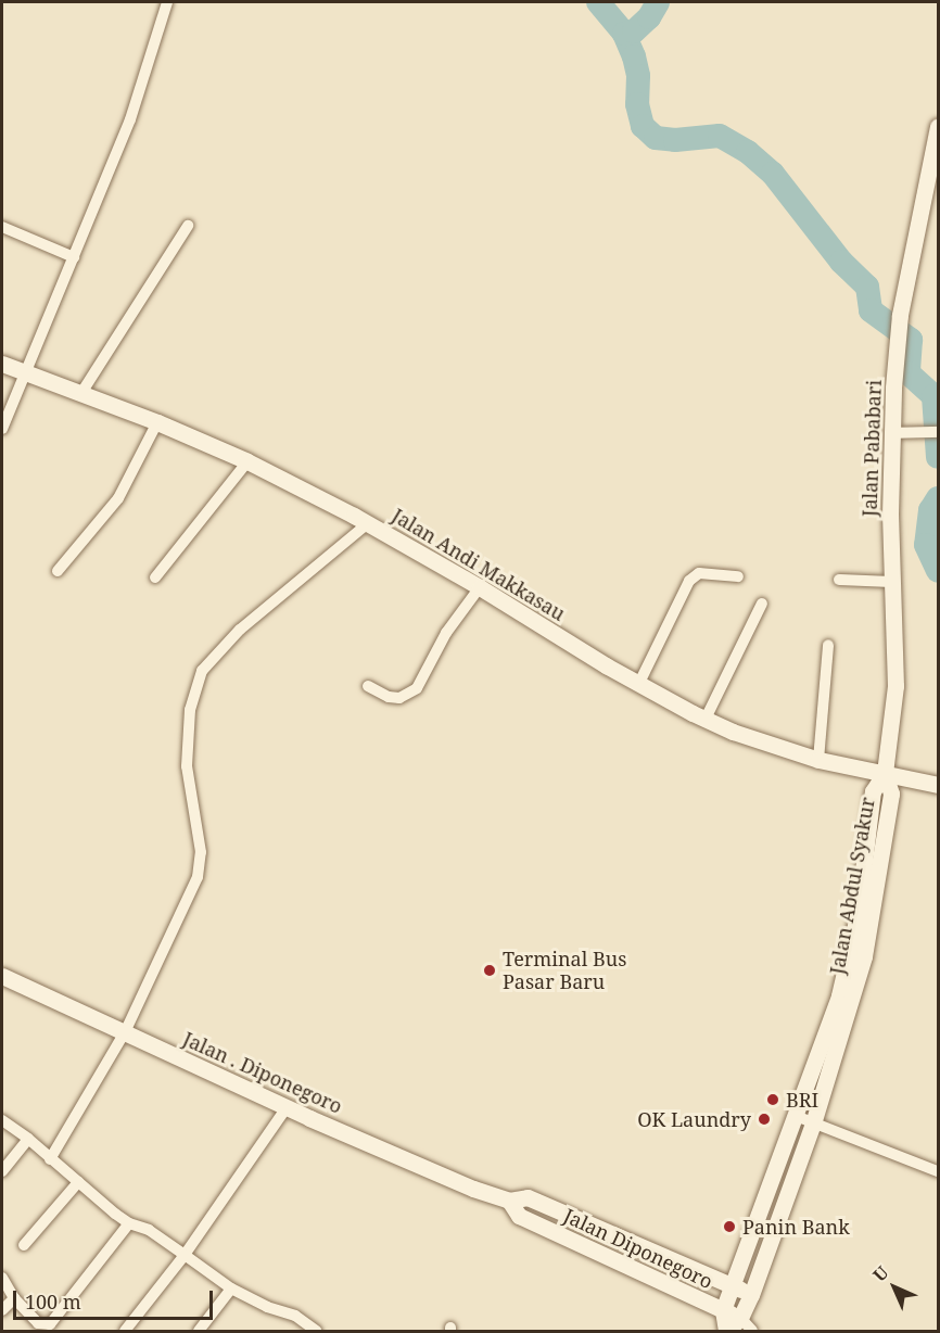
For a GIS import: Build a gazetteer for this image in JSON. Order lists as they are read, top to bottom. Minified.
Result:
{"streets":{"street":["Jalan Pababari","Jalan Andi Makkasau","Jalan Abdul Syakur","Jalan . Diponegoro","Jalan Diponegoro"]},"crossings":[["Jalan Pababari","Jalan Andi Makkasau"],["Jalan Pababari","Jalan Abdul Syakur"],["Jalan Andi Makkasau","Jalan Abdul Syakur"],["Jalan Abdul Syakur","Jalan Diponegoro"],["Jalan . Diponegoro","Jalan Diponegoro"]],"places":["Terminal Bus Pasar Baru","BRI","OK Laundry","Panin Bank"],"scale_bar":"100 m","north":"top left"}
